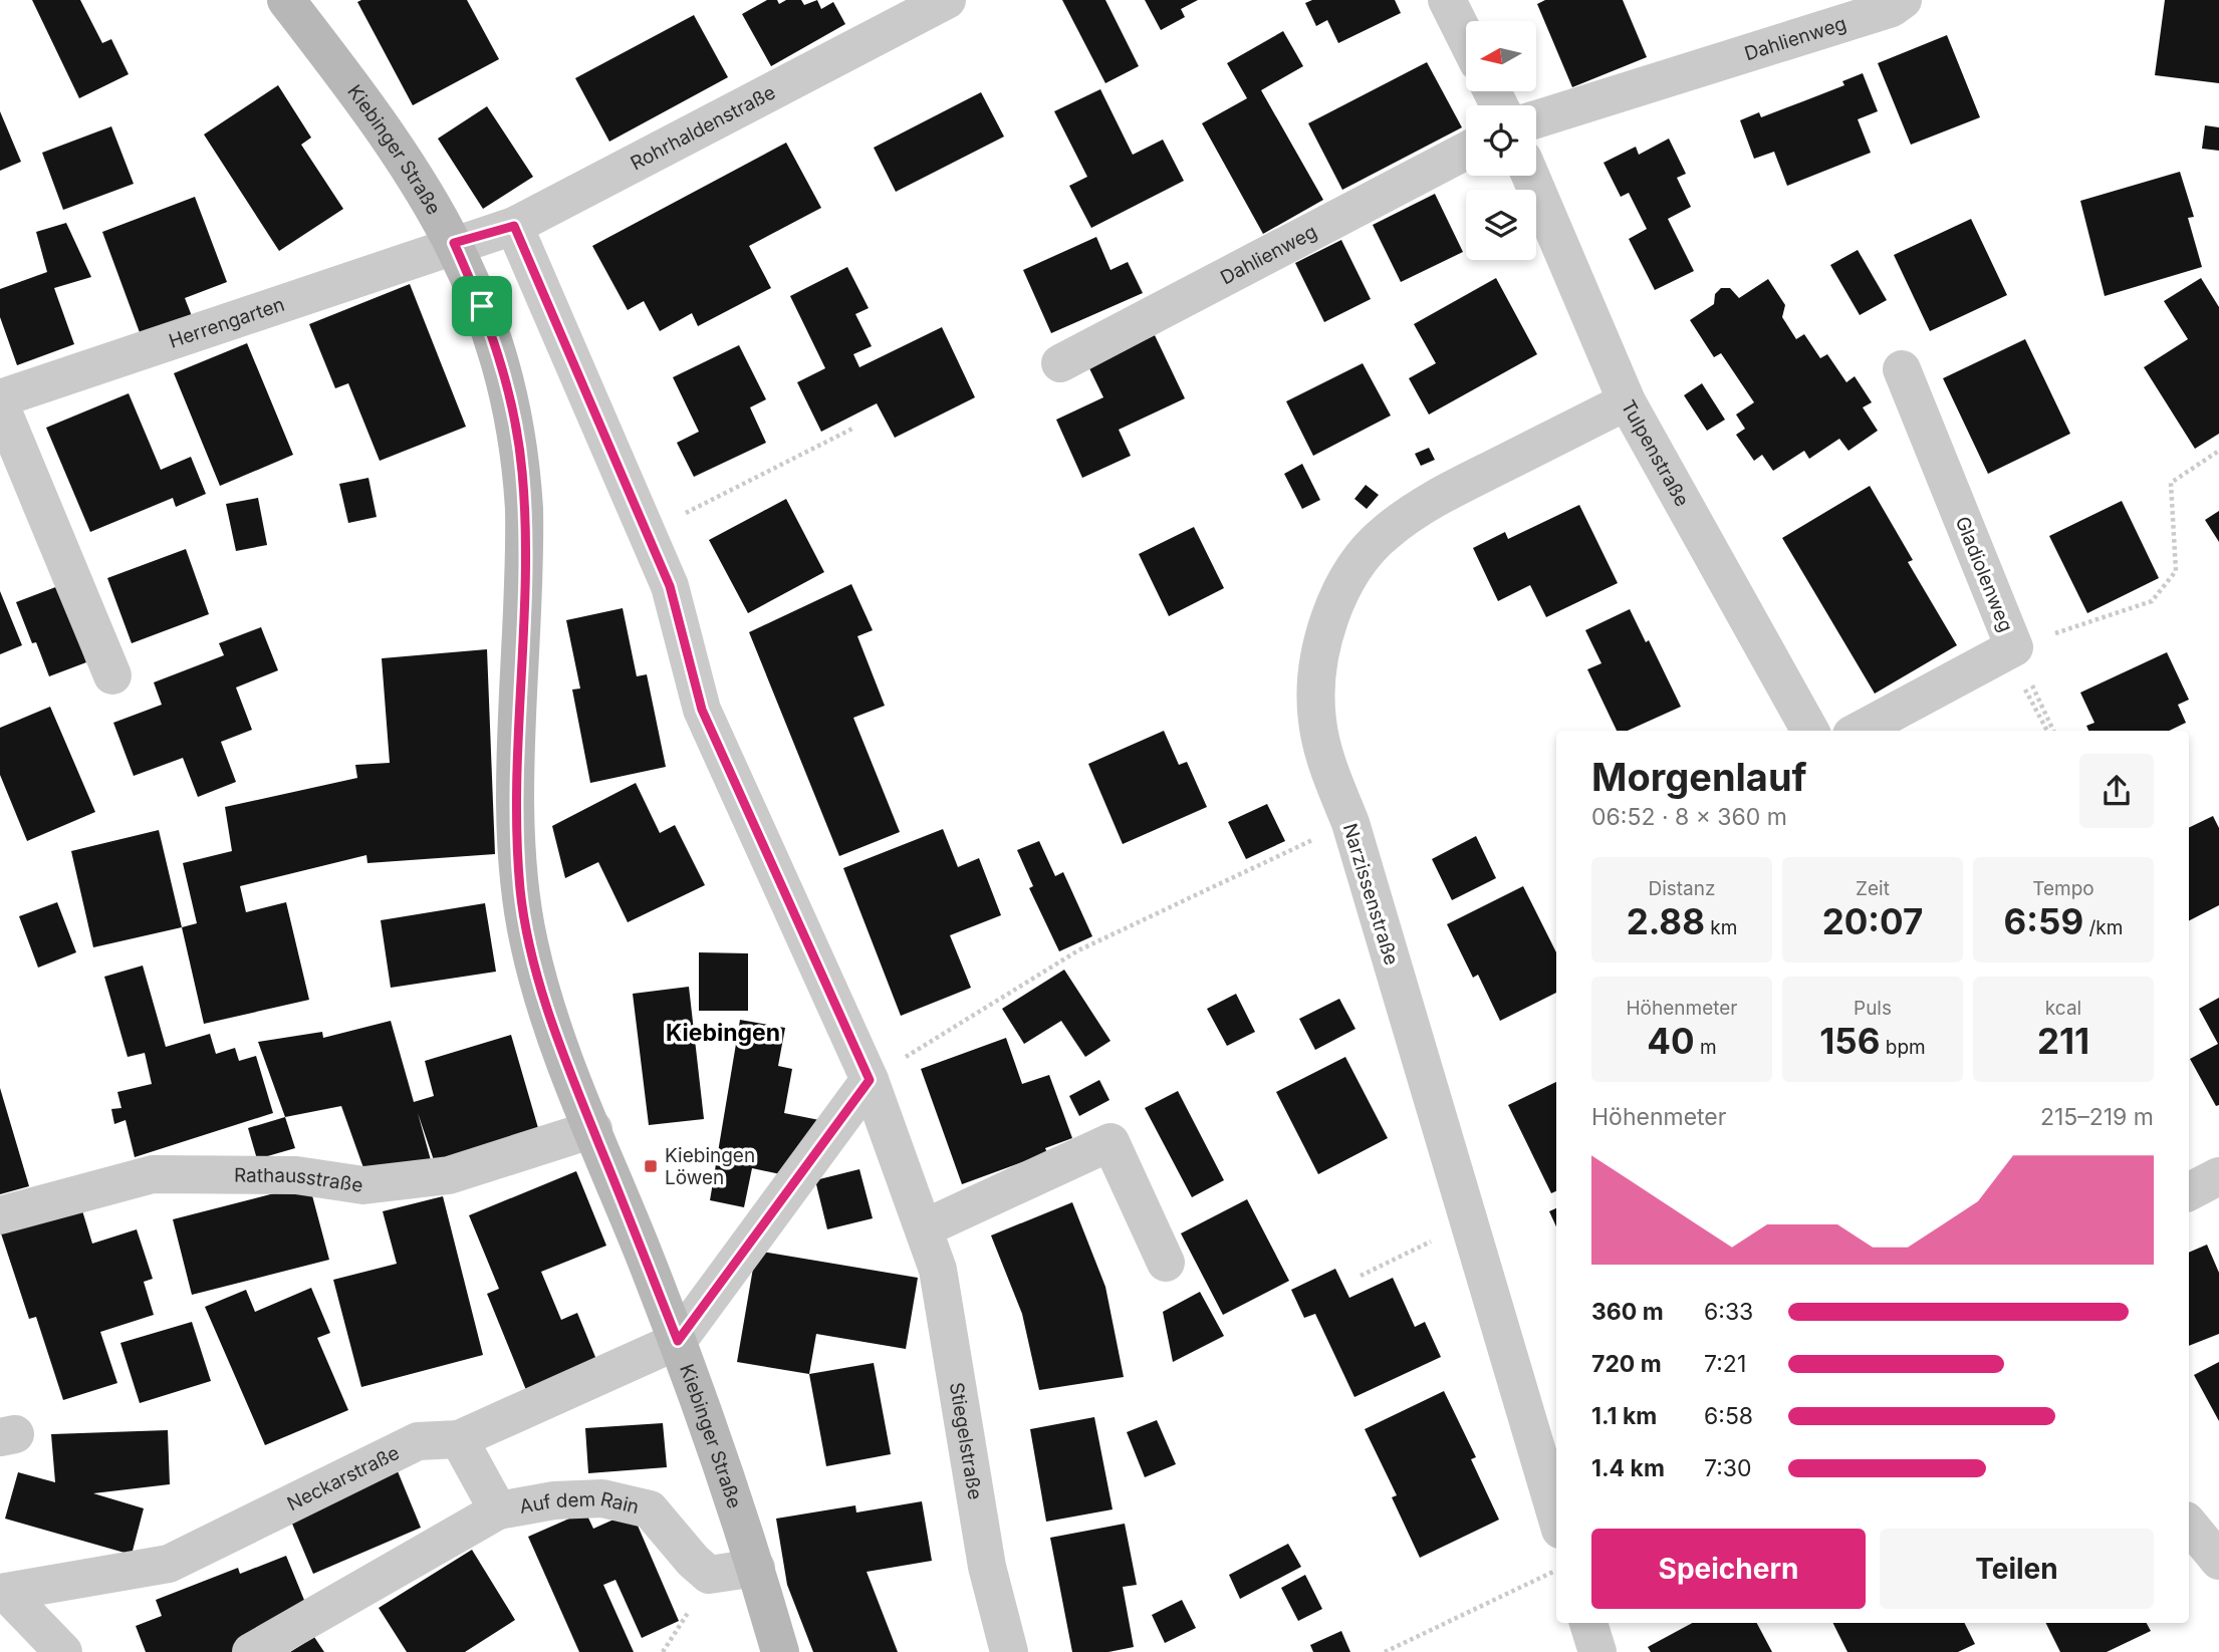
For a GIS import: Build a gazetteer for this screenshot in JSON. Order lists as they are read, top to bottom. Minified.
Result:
{"streets":{"street":["Dahlienweg","Rohrhaldenstraße","Kiebinger Straße","Herrengarten","Tulpenstraße","Gladiolenweg","Narzissenstraße","Rathausstraße","Stiegelstraße","Neckarstraße","Auf dem Rain"]},"crossings":[["Rohrhaldenstraße","Kiebinger Straße"],["Rohrhaldenstraße","Herrengarten"],["Rohrhaldenstraße","Stiegelstraße"],["Kiebinger Straße","Herrengarten"],["Kiebinger Straße","Rathausstraße"],["Kiebinger Straße","Neckarstraße"],["Kiebinger Straße","Auf dem Rain"],["Tulpenstraße","Narzissenstraße"],["Neckarstraße","Auf dem Rain"]],"districts":["Kiebingen"],"places":{"transit":["Kiebingen Löwen"]},"north":"left","page":{"heading":["Morgenlauf","06:52 · 8 × 360 m"],"stats":[["Distanz","2.88 km"],["Zeit","20:07"],["Tempo","6:59 /km"],["Höhenmeter","40 m"],["Puls","156 bpm"],["kcal","211"]],"chart":["Höhenmeter","215–219 m"],"list":[{"name":"360 m","note":"6:33"},{"name":"720 m","note":"7:21"},{"name":"1.1 km","note":"6:58"},{"name":"1.4 km","note":"7:30"}],"buttons":["Speichern","Teilen"]}}
